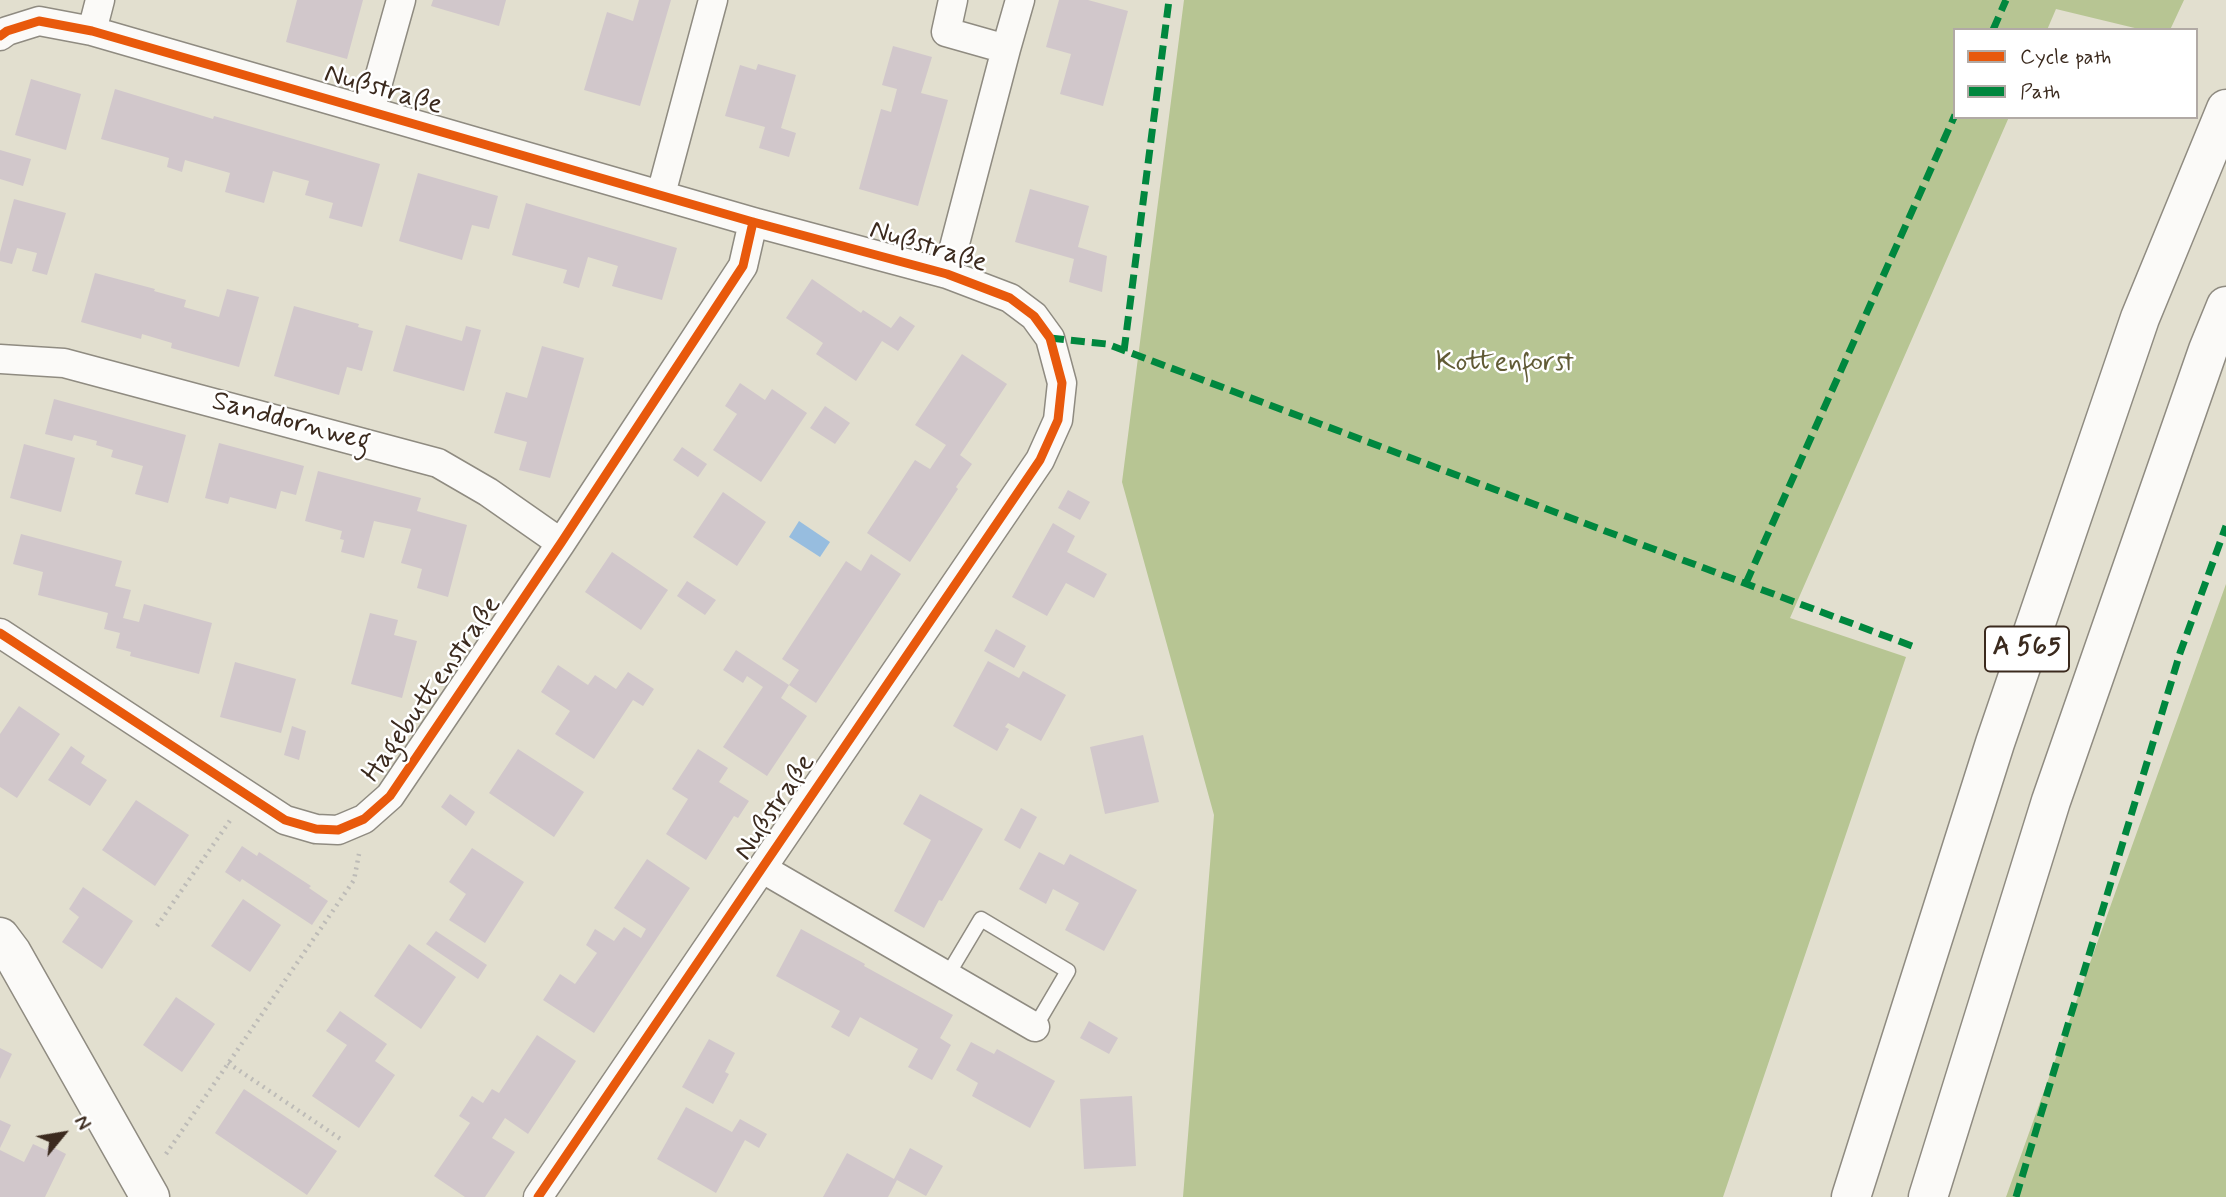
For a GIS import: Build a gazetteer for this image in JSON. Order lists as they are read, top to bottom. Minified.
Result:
{"streets":{"main road":["A 565"],"street":["Nußstraße","Sanddornweg","Hagebuttenstraße"]},"crossings":[["Nußstraße","Hagebuttenstraße"],["Sanddornweg","Hagebuttenstraße"]],"parks":["Kottenforst"],"legend":["Cycle path","Path"],"north":"top right"}
